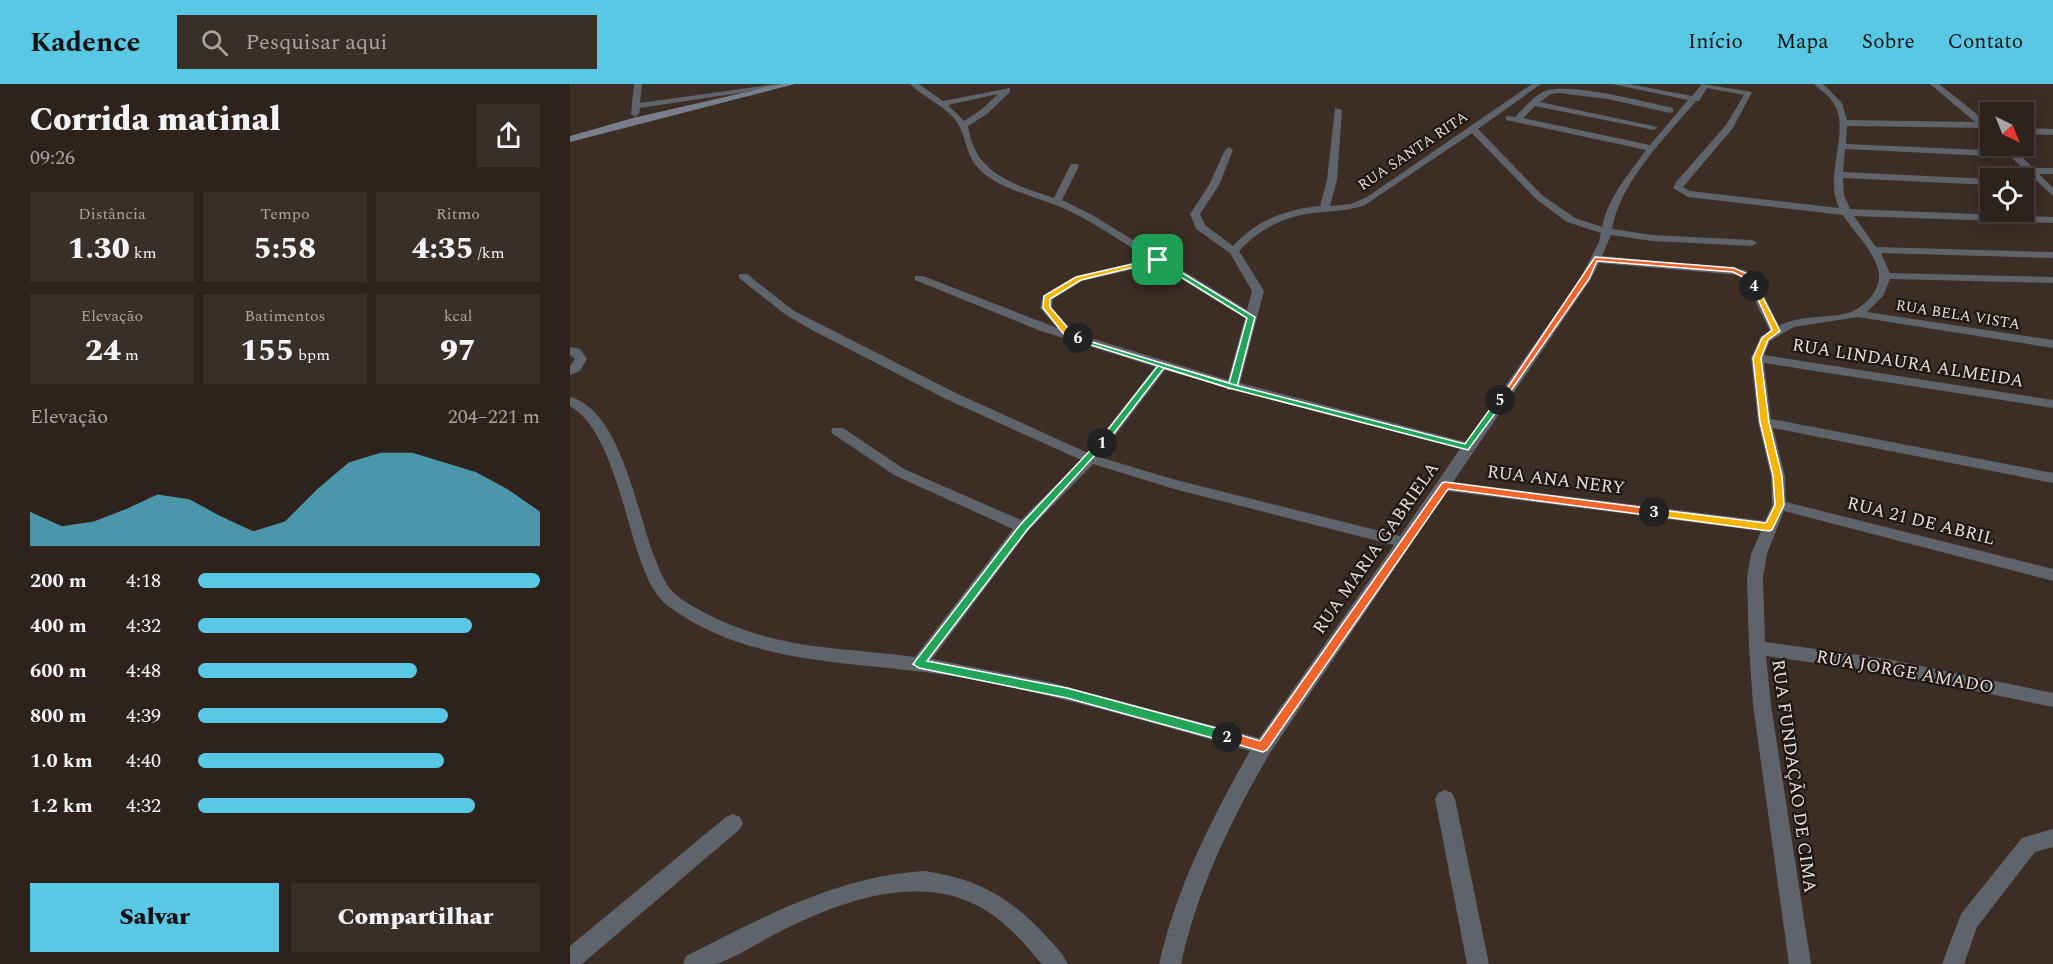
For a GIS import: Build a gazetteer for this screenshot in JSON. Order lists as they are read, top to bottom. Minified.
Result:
{"streets":{"street":["RUA SANTA RITA","RUA BELA VISTA","RUA LINDAURA ALMEIDA","RUA ANA NERY","RUA 21 DE ABRIL","RUA MARIA GABRIELA","RUA JORGE AMADO","RUA FUNDAÇÃO DE CIMA"]},"crossings":[["RUA LINDAURA ALMEIDA","RUA FUNDAÇÃO DE CIMA"],["RUA ANA NERY","RUA MARIA GABRIELA"],["RUA ANA NERY","RUA FUNDAÇÃO DE CIMA"],["RUA 21 DE ABRIL","RUA FUNDAÇÃO DE CIMA"],["RUA JORGE AMADO","RUA FUNDAÇÃO DE CIMA"]],"north":"bottom right","page":{"header":"Kadence","search":"Pesquisar aqui","nav":["Início","Mapa","Sobre","Contato"],"heading":["Corrida matinal","09:26"],"stats":[["Distância","1.30 km"],["Tempo","5:58"],["Ritmo","4:35 /km"],["Elevação","24 m"],["Batimentos","155 bpm"],["kcal","97"]],"pins":["4","6","5","1","3","2"],"chart":["Elevação","204–221 m"],"list":[{"name":"200 m","note":"4:18"},{"name":"400 m","note":"4:32"},{"name":"600 m","note":"4:48"},{"name":"800 m","note":"4:39"},{"name":"1.0 km","note":"4:40"},{"name":"1.2 km","note":"4:32"}],"buttons":["Salvar","Compartilhar"]}}
